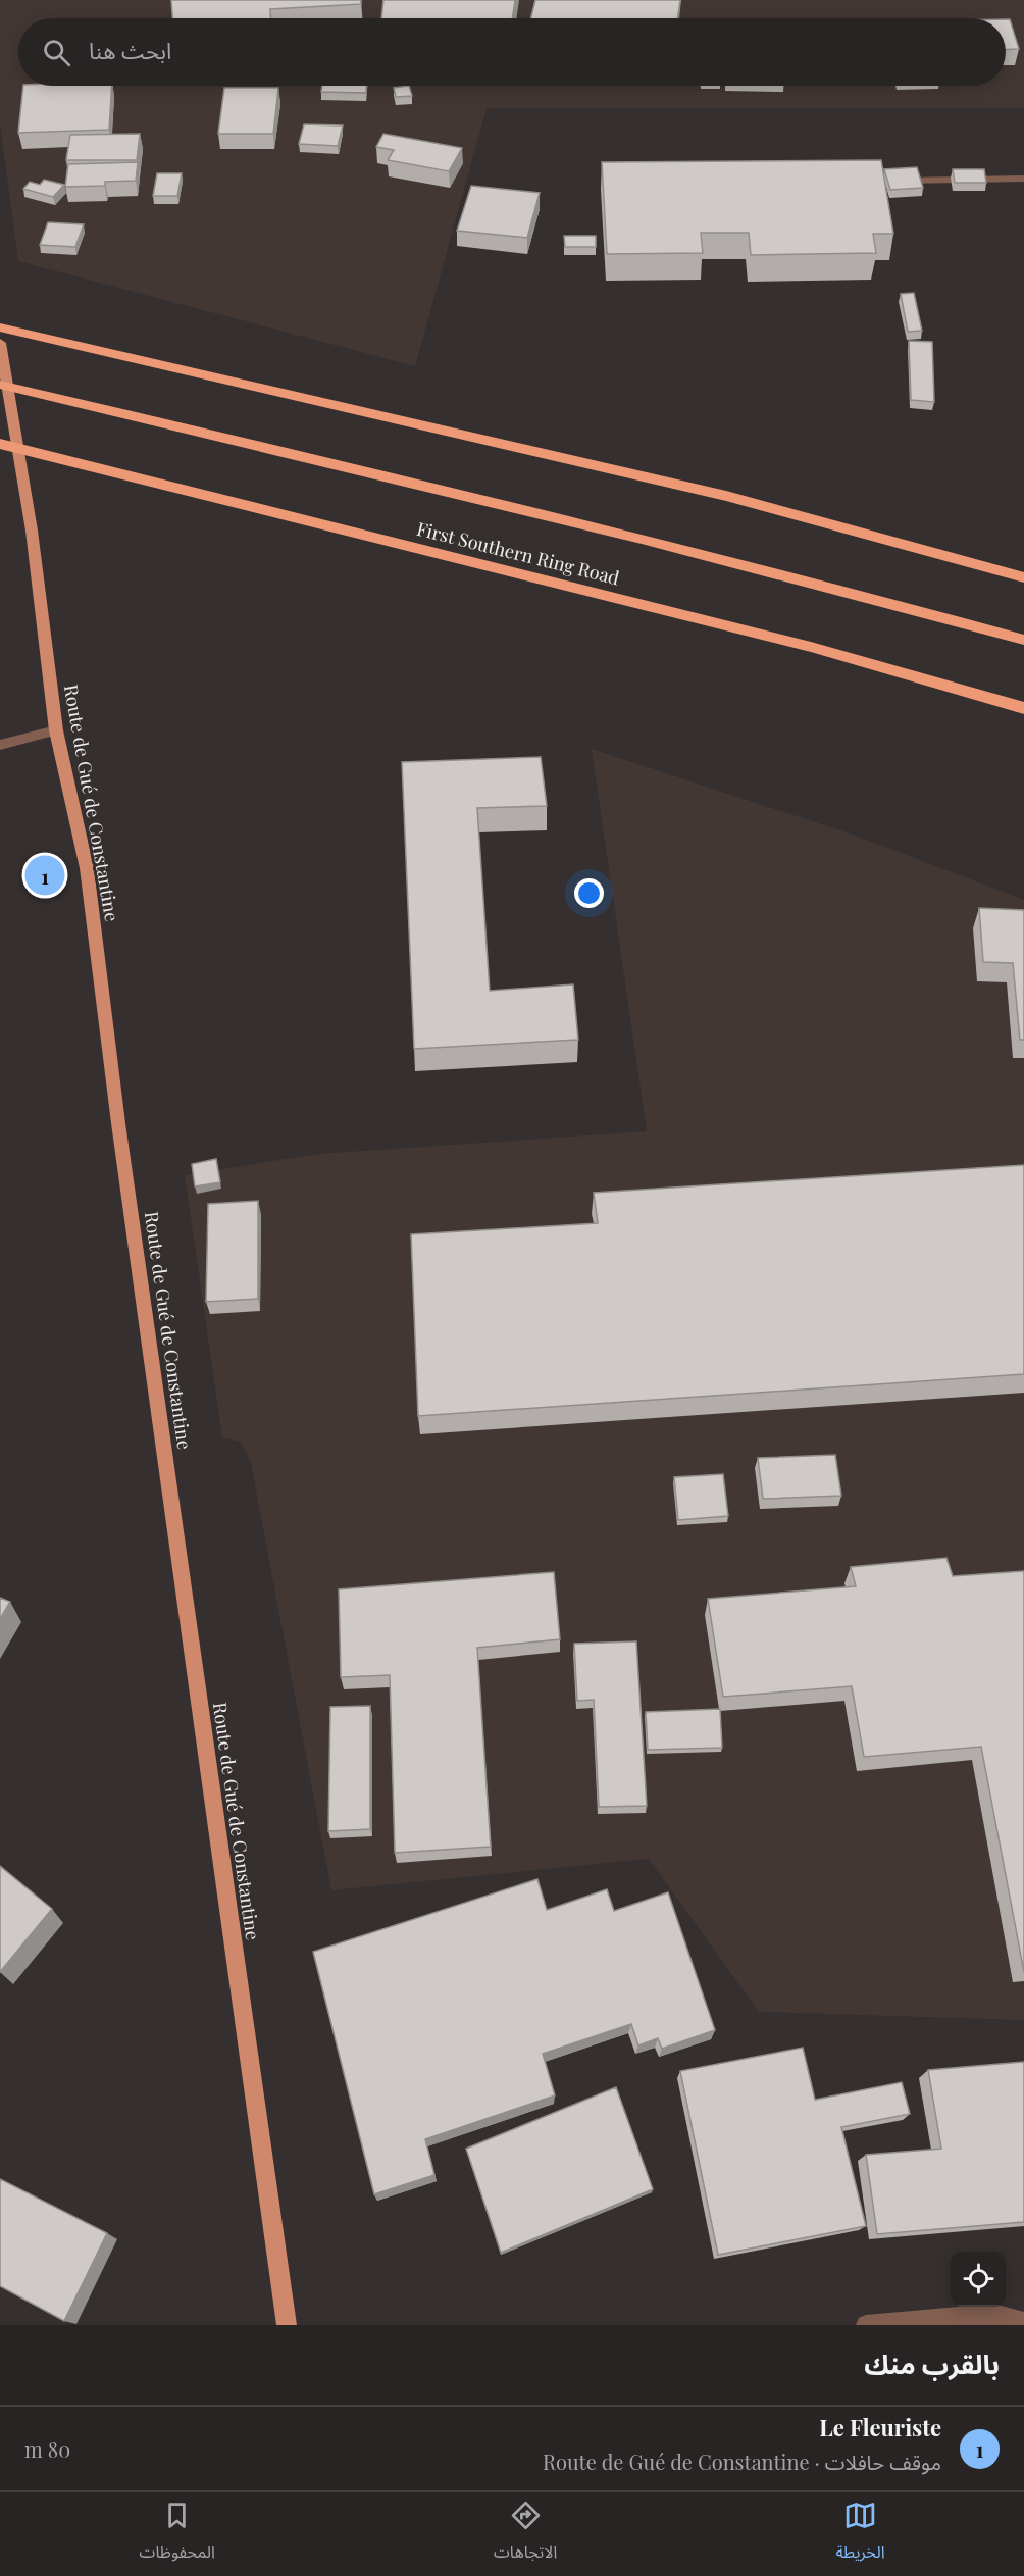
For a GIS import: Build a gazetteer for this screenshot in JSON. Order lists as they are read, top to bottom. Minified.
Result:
{"streets":{"highway":["First Southern Ring Road"],"main road":["Route de Gué de Constantine"]},"page":{"search":"ابحث هنا","pins":"1","heading":"بالقرب منك","list":[{"mark":"1","name":"Le Fleuriste","note":"موقف حافلات · Route de Gué de Constantine","value":"80 m"}],"nav":["الخريطة","الاتجاهات","المحفوظات"]}}
